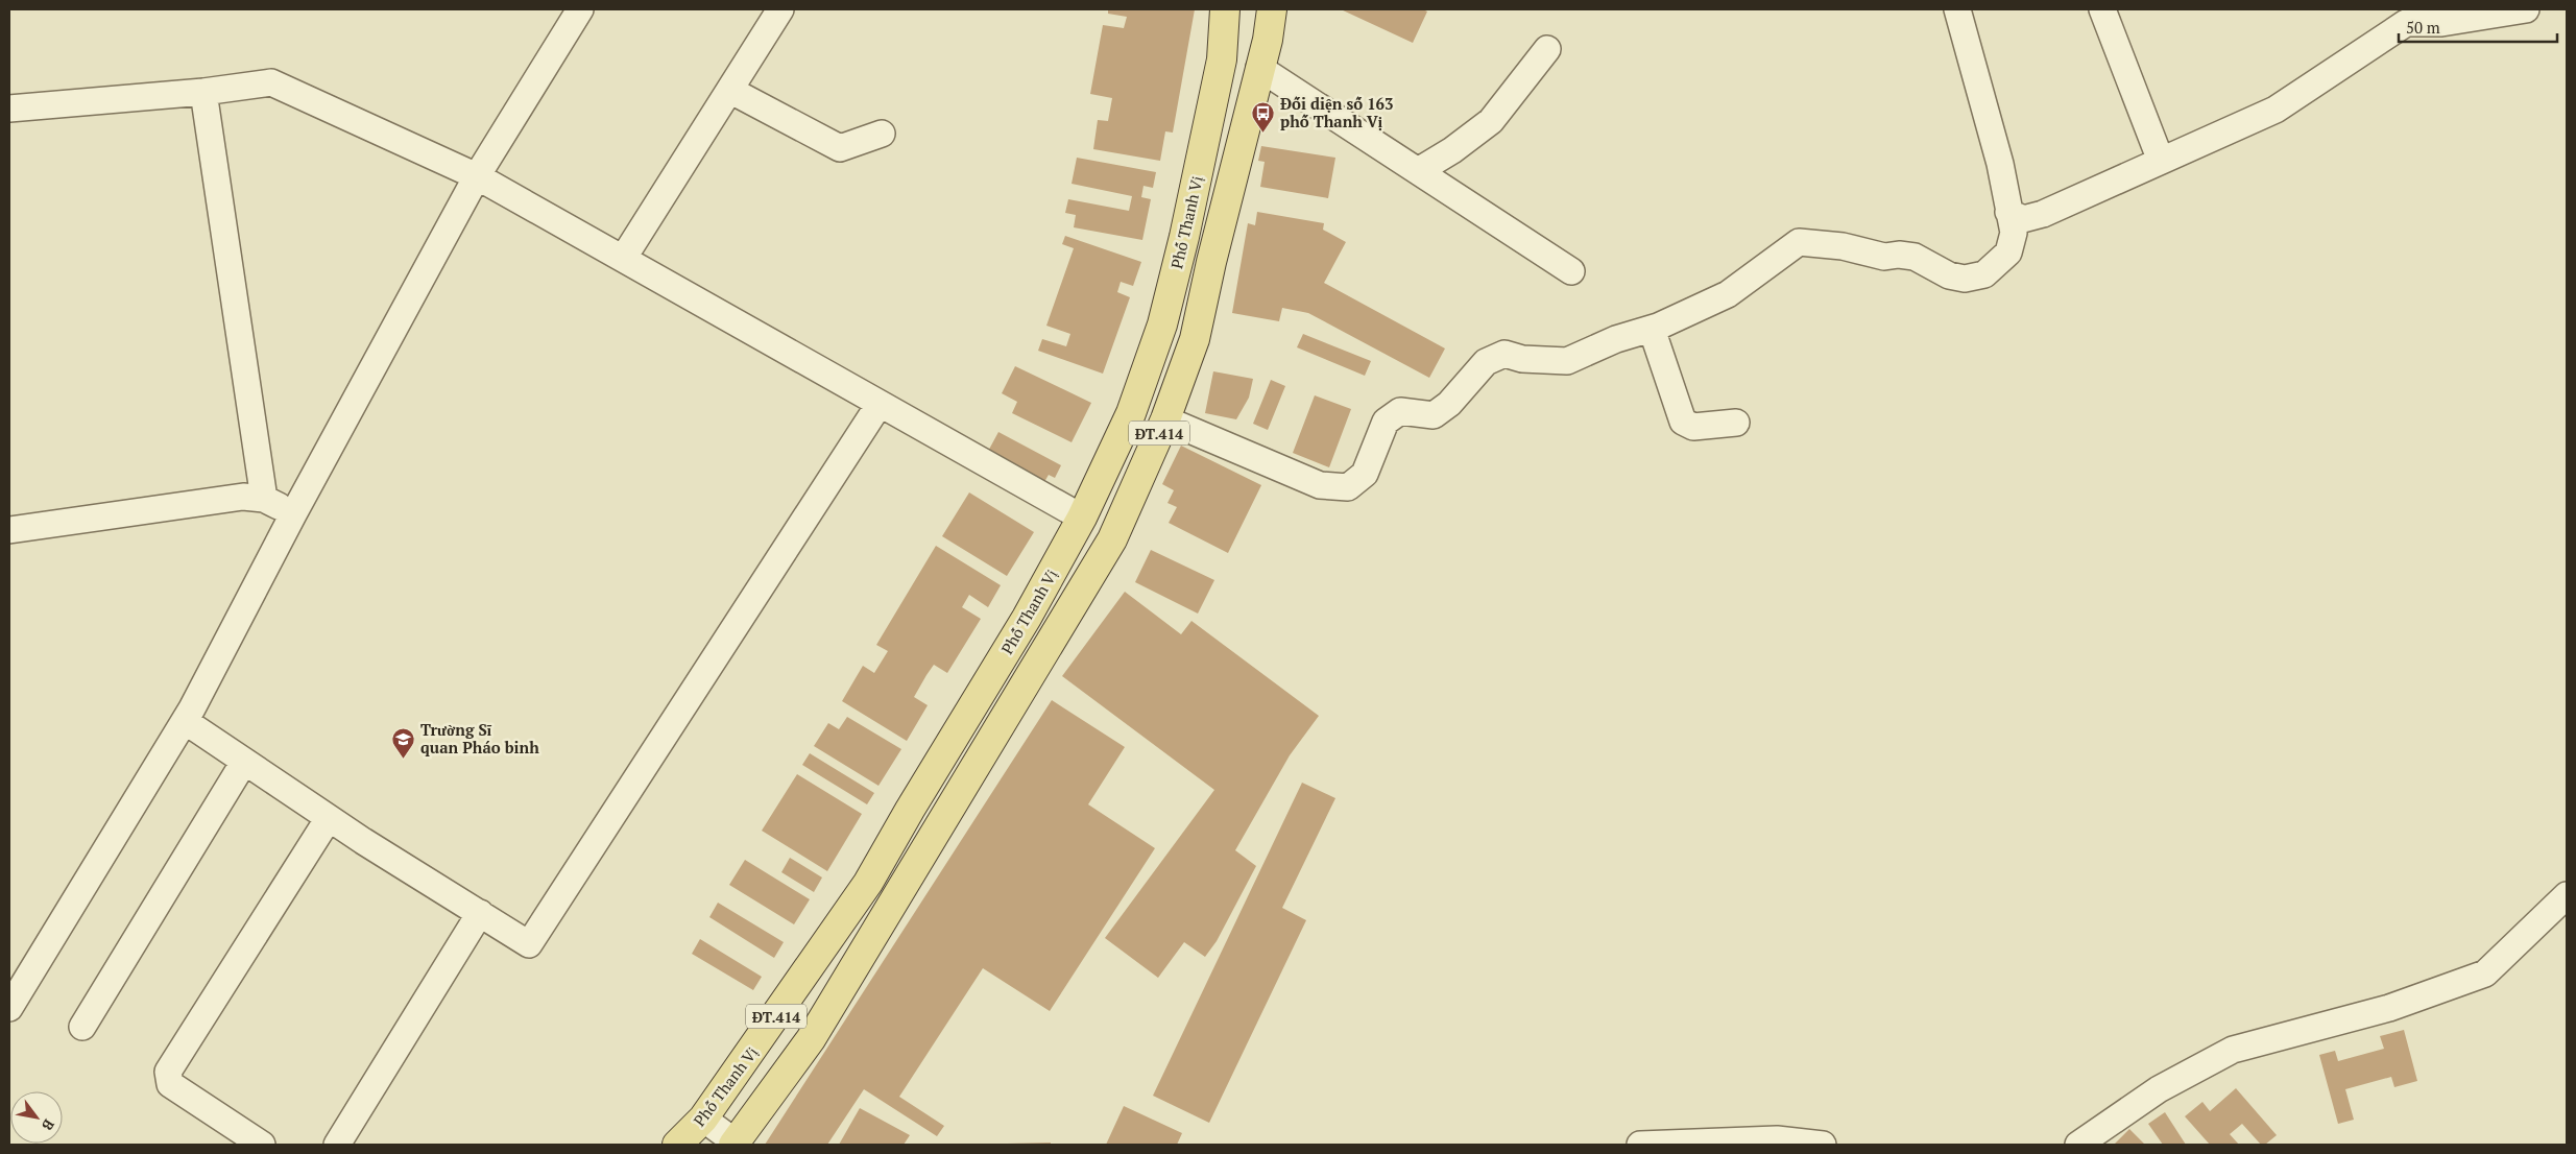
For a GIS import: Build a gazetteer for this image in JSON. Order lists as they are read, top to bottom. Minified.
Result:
{"streets":{"main road":["Phố Thanh Vị","ĐT.414"]},"places":{"bus stop":["Đối diện số 163 phố Thanh Vị"],"school or university":["Trường Sĩ quan Pháo binh"]},"scale_bar":"50 m","north":"bottom right"}
